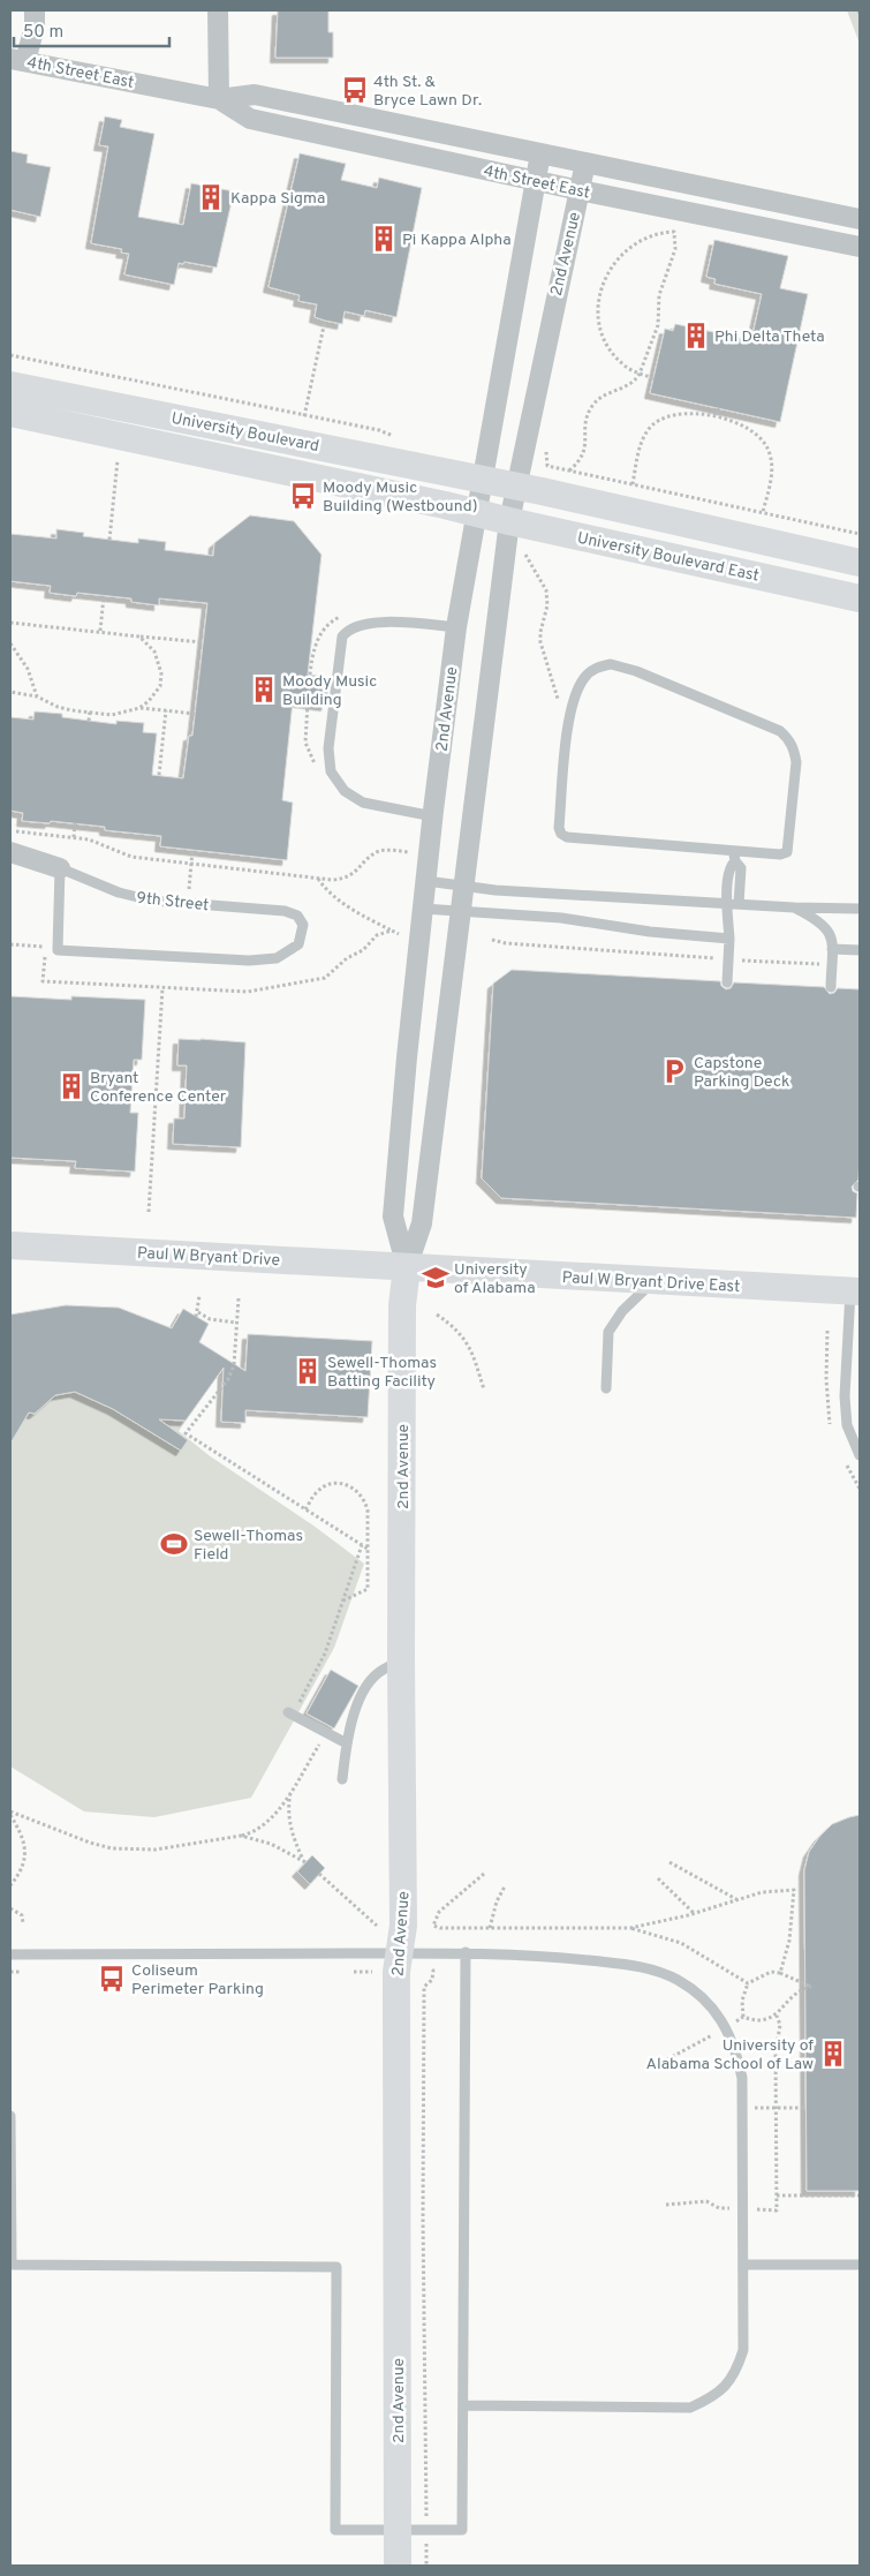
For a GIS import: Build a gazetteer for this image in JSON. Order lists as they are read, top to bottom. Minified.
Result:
{"streets":{"main road":["2nd Avenue","University Boulevard","University Boulevard East","Paul W Bryant Drive","Paul W Bryant Drive East"],"street":["4th Street East","9th Street"]},"crossings":[["4th Street East","2nd Avenue"],["2nd Avenue","University Boulevard"],["2nd Avenue","University Boulevard East"],["2nd Avenue","Paul W Bryant Drive"],["2nd Avenue","Paul W Bryant Drive East"],["University Boulevard","University Boulevard East"],["Paul W Bryant Drive","Paul W Bryant Drive East"]],"places":{"bus stop":["4th St. & Bryce Lawn Dr.","Moody Music Building (Westbound)","Coliseum Perimeter Parking"],"building":["Kappa Sigma","Pi Kappa Alpha","Phi Delta Theta","Moody Music Building","Bryant Conference Center","Sewell-Thomas Batting Facility","University of Alabama School of Law"],"parking":["Capstone Parking Deck"],"school or university":["University of Alabama"],"sports":["Sewell-Thomas Field"]},"scale_bar":"50 m"}
